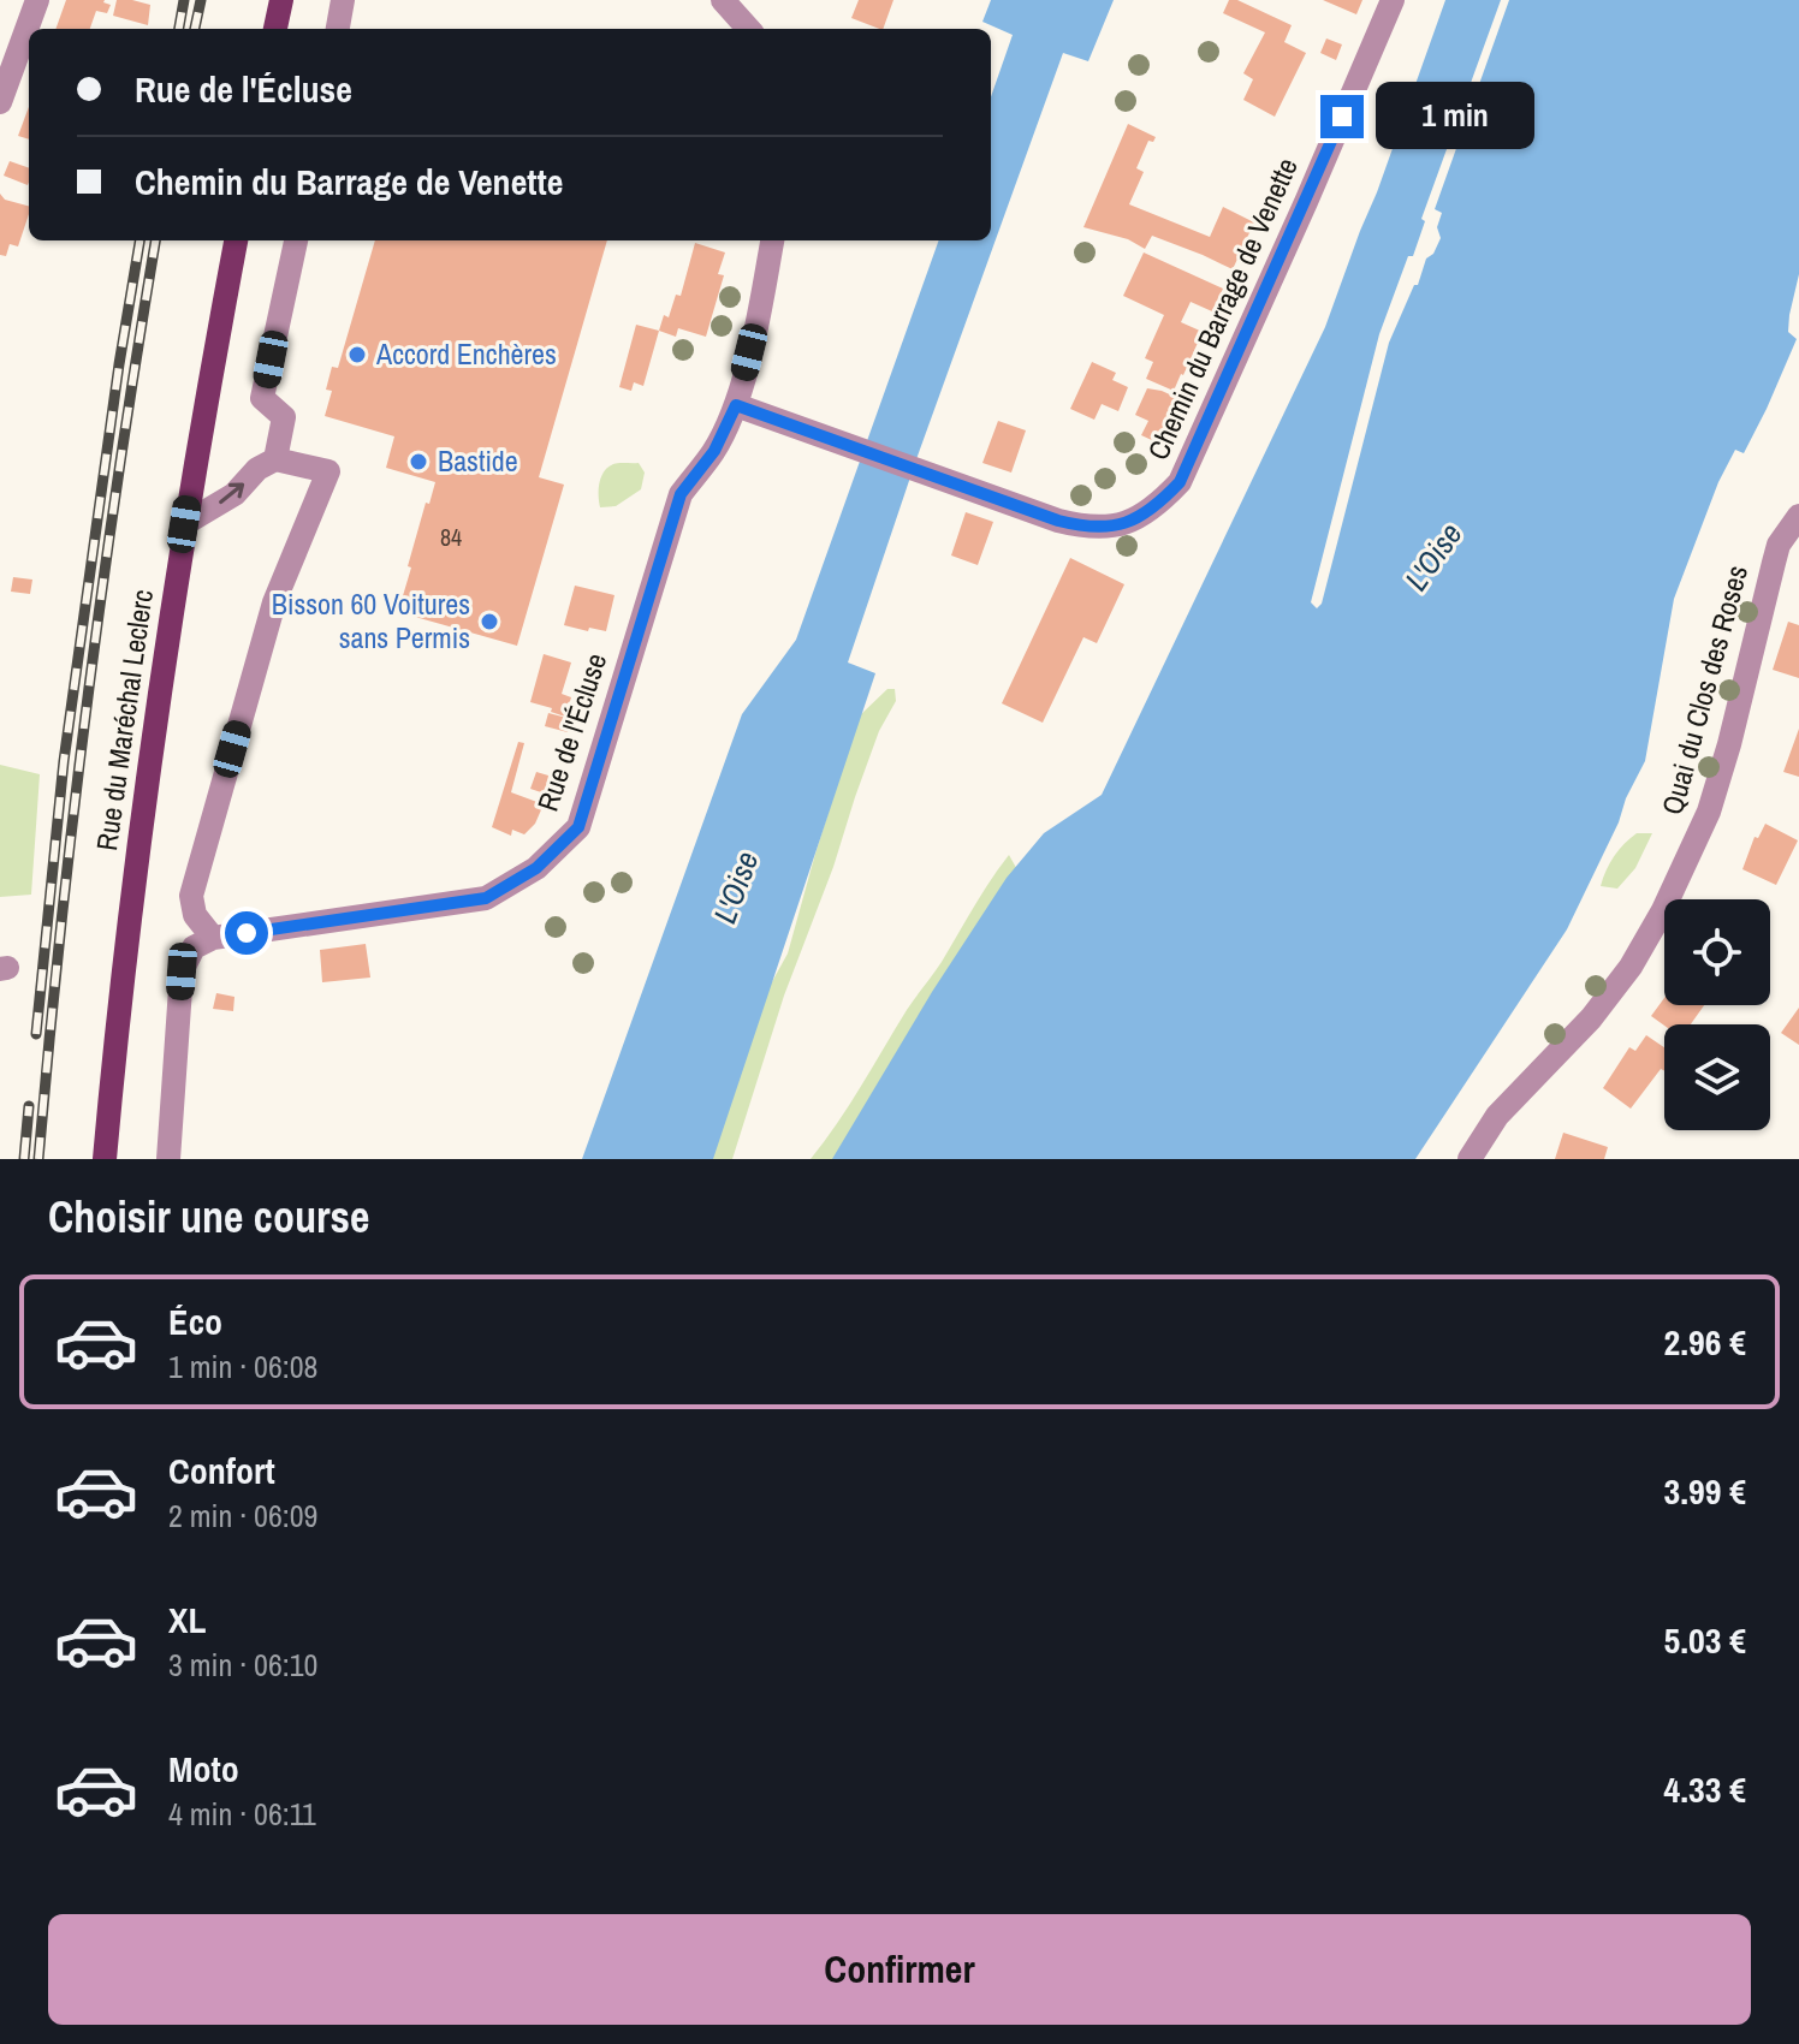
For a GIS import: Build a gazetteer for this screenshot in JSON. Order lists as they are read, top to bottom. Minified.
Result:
{"streets":{"main road":["Rue du Maréchal Leclerc"],"street":["Chemin du Barrage de Venette","Quai du Clos des Roses","Rue de l'Écluse"]},"crossings":[["Chemin du Barrage de Venette","Rue de l'Écluse"]],"water":["L'Oise"],"places":["Accord Enchères","Bastide","Bisson 60 Voitures sans Permis"],"house_numbers":["84"],"page":{"banner":["Rue de l'Écluse","Chemin du Barrage de Venette"],"bubble":"1 min","heading":"Choisir une course","list":[{"name":"Éco","note":"1 min · 06:08","value":"2.96 €"},{"name":"Confort","note":"2 min · 06:09","value":"3.99 €"},{"name":"XL","note":"3 min · 06:10","value":"5.03 €"},{"name":"Moto","note":"4 min · 06:11","value":"4.33 €"}],"buttons":"Confirmer"}}
